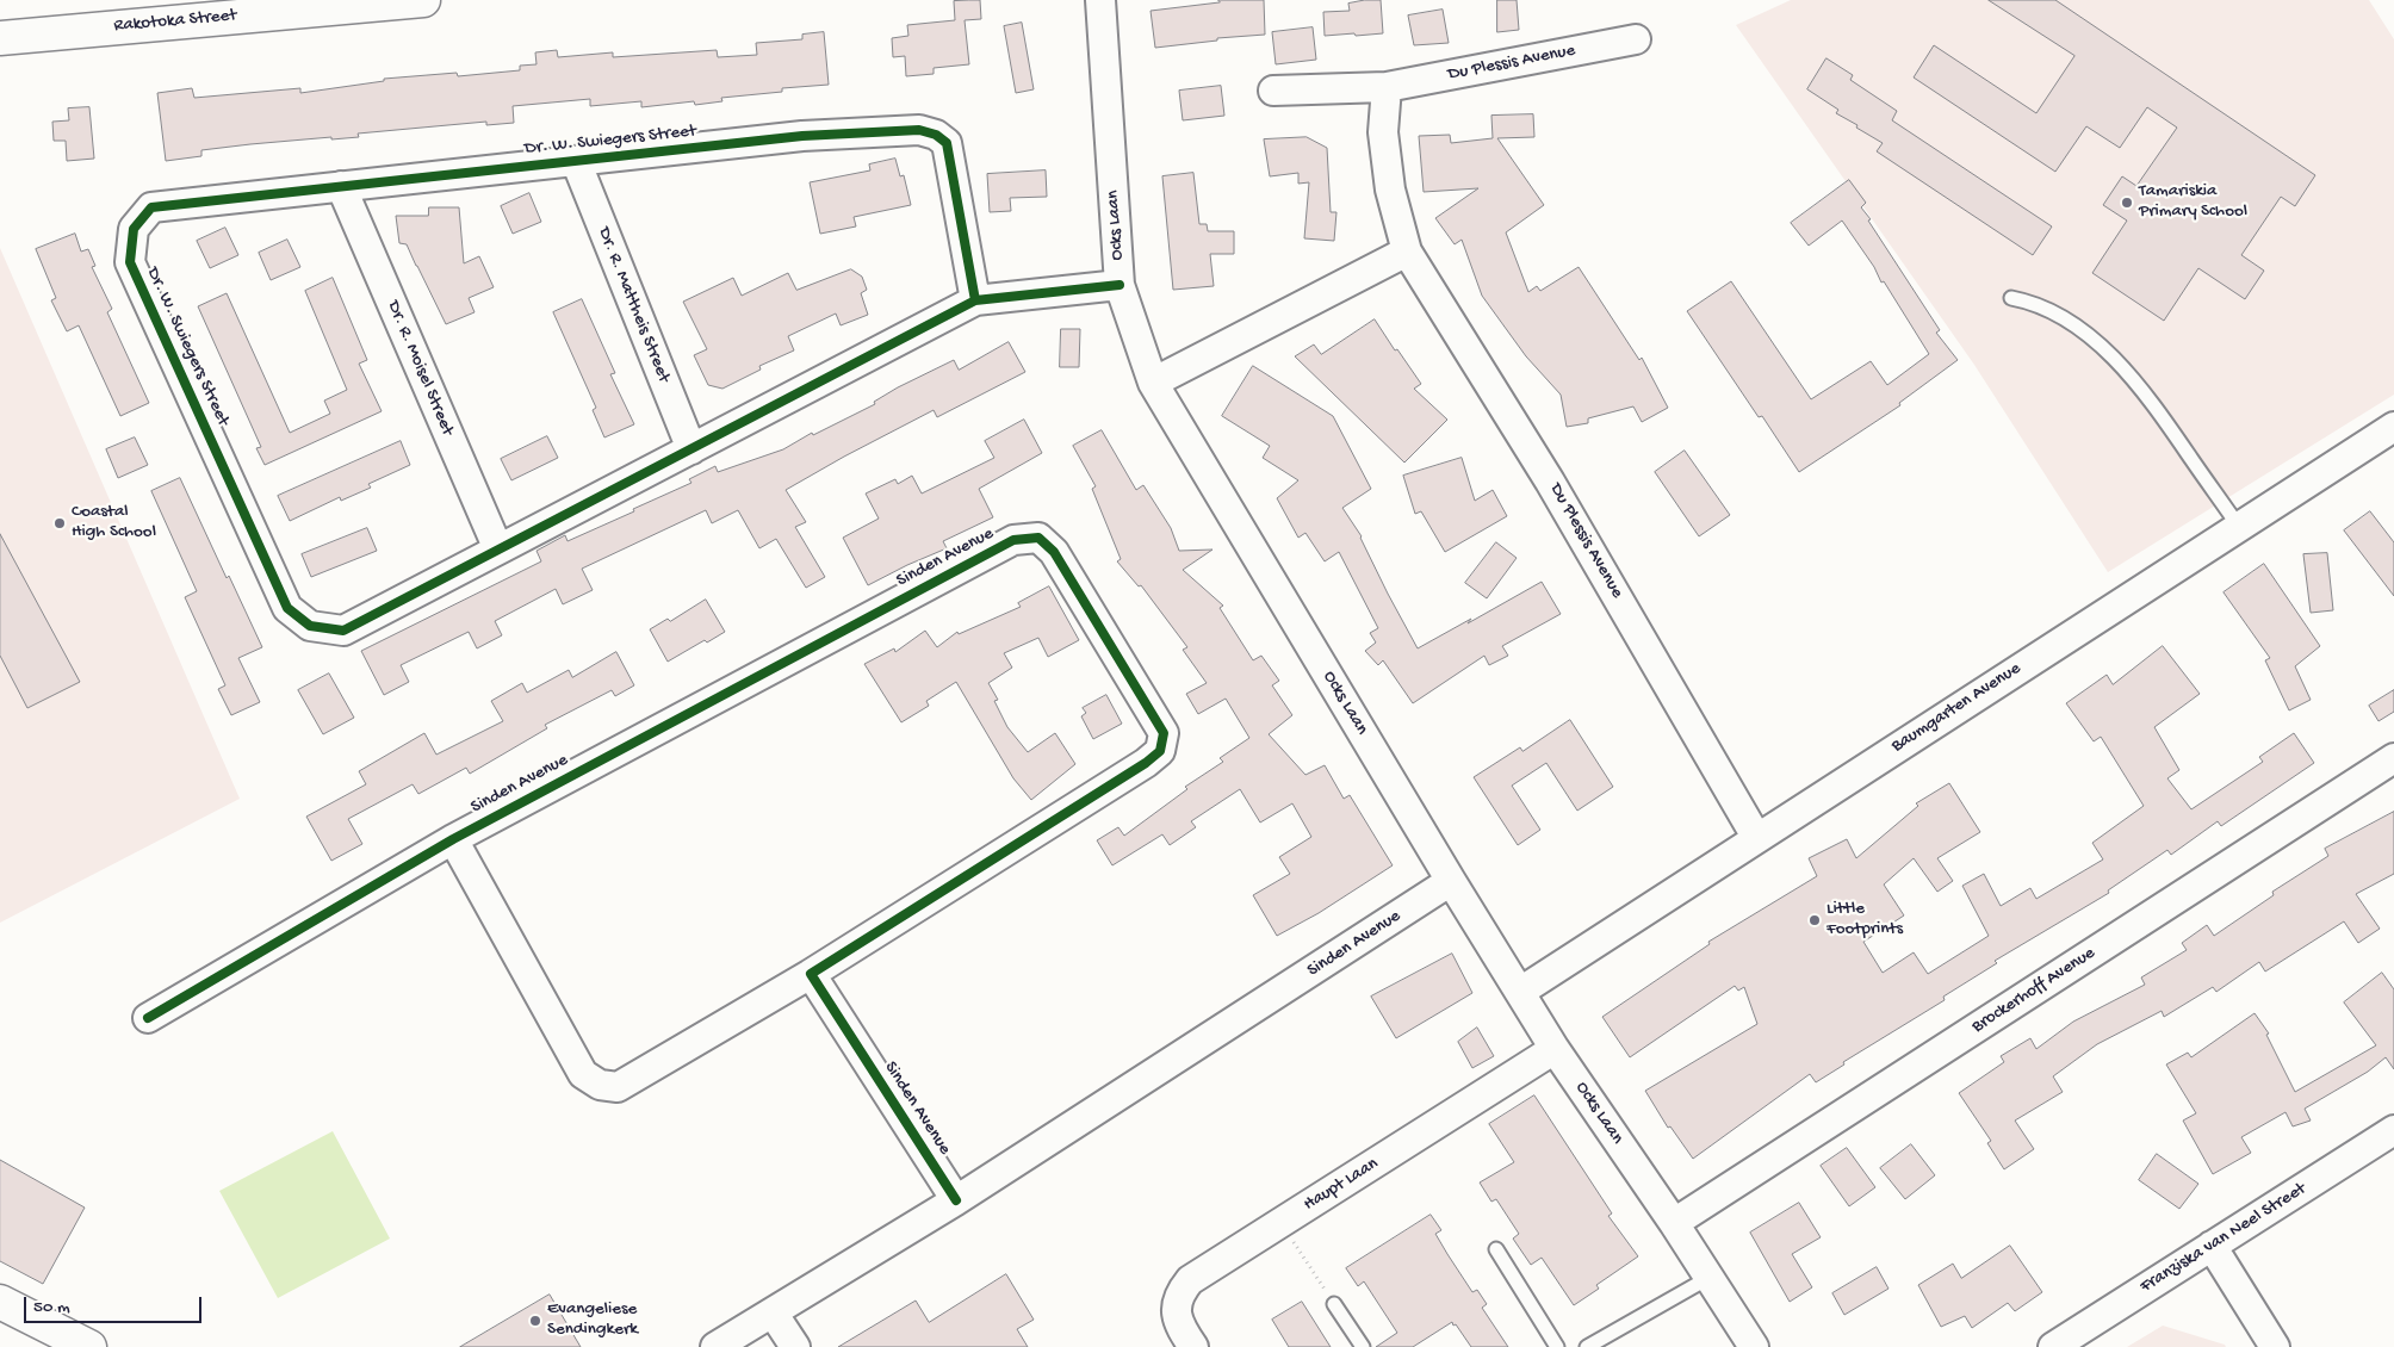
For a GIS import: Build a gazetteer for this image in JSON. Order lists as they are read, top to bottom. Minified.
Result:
{"streets":{"street":["Rakotoka Street","Du Plessis Avenue","Dr. W. Swiegers Street","Ocks Laan","Dr. R. Mattheis Street","Dr. R. Moisel Street","Sinden Avenue","Baumgarten Avenue","Brockerhoff Avenue","Haupt Laan","Franziska van Neel Street"]},"crossings":[["Du Plessis Avenue","Baumgarten Avenue"],["Dr. W. Swiegers Street","Ocks Laan"],["Dr. W. Swiegers Street","Dr. R. Mattheis Street"],["Dr. W. Swiegers Street","Dr. R. Moisel Street"],["Ocks Laan","Sinden Avenue"],["Ocks Laan","Baumgarten Avenue"],["Ocks Laan","Brockerhoff Avenue"],["Ocks Laan","Haupt Laan"]],"places":["Tamariskia Primary School","Coastal High School","Little Footprints","Evangeliese Sendingkerk"],"scale_bar":"50 m"}
